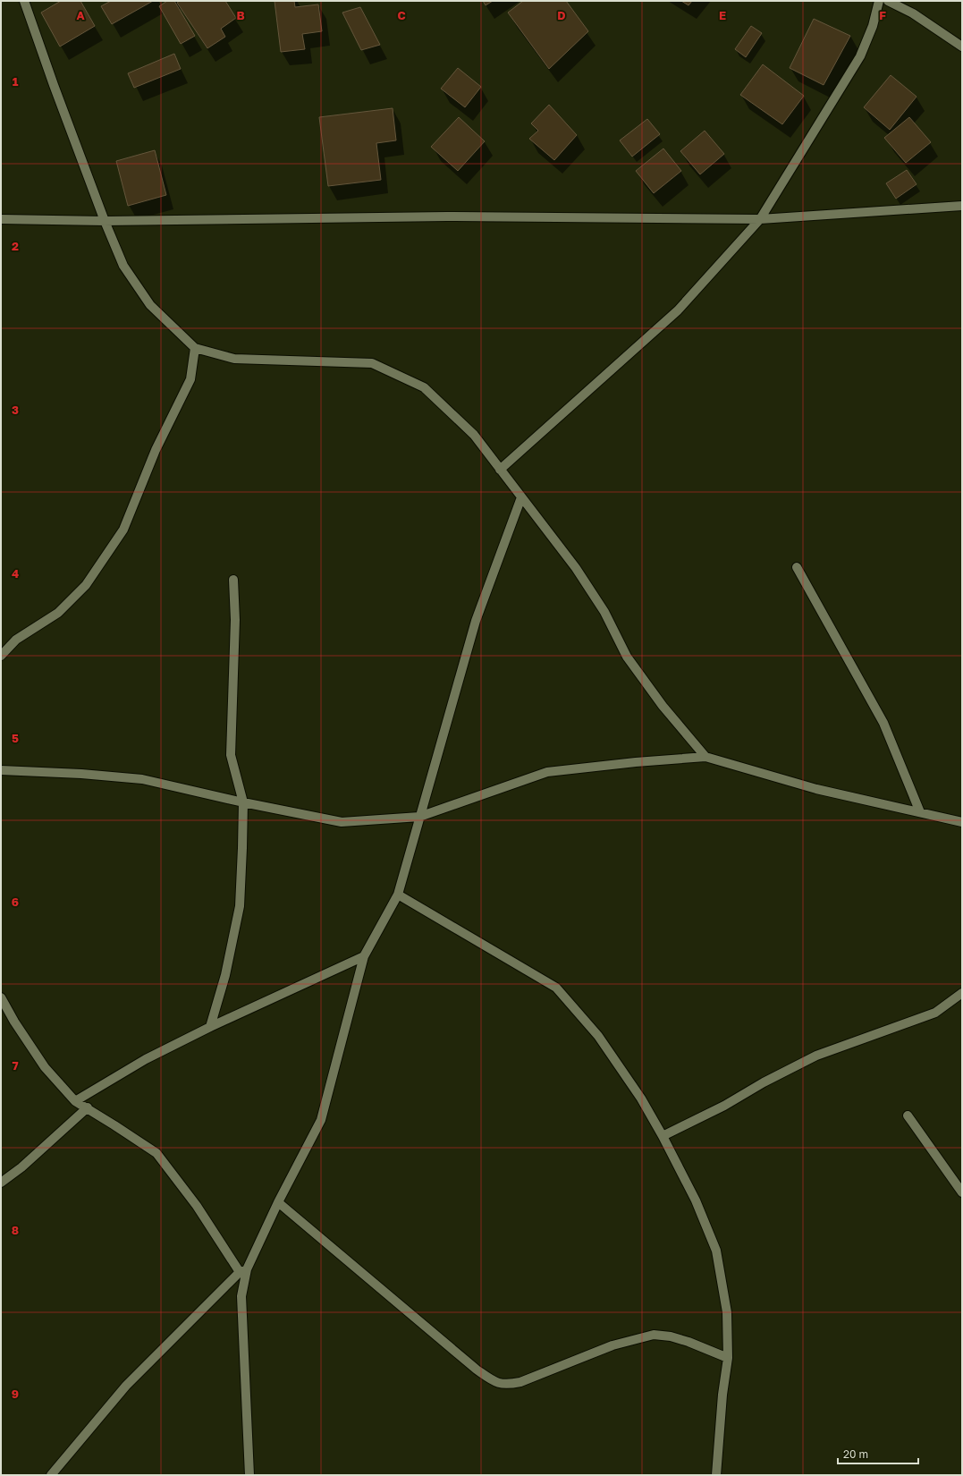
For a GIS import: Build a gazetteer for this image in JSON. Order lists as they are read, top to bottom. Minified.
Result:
{"scale_bar":"20 m","grid":{"columns":["A","B","C","D","E","F"],"rows":["1","2","3","4","5","6","7","8","9"]}}
